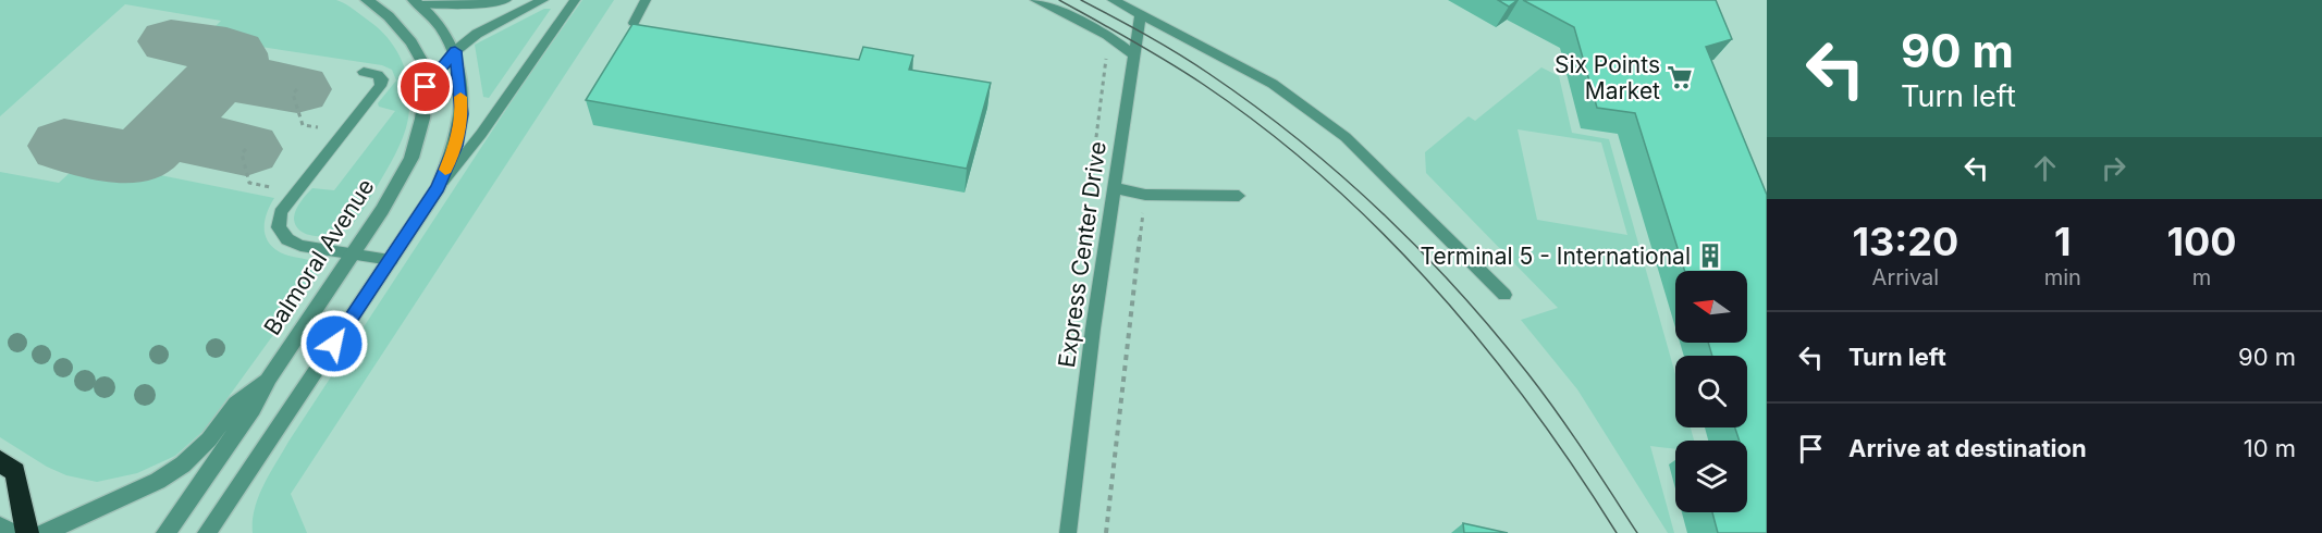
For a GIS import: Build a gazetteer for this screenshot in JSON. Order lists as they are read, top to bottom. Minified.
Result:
{"streets":{"street":["Balmoral Avenue"],"lane":["Express Center Drive"]},"places":{"supermarket":["Six Points Market"],"building":["Terminal 5 - International"]},"north":"left","page":{"turn":["90 m","Turn left"],"eta":["13:20","Arrival","1","min","100","m"],"list":[{"name":"Turn left","value":"90 m"},{"name":"Arrive at destination","value":"10 m"}]}}
